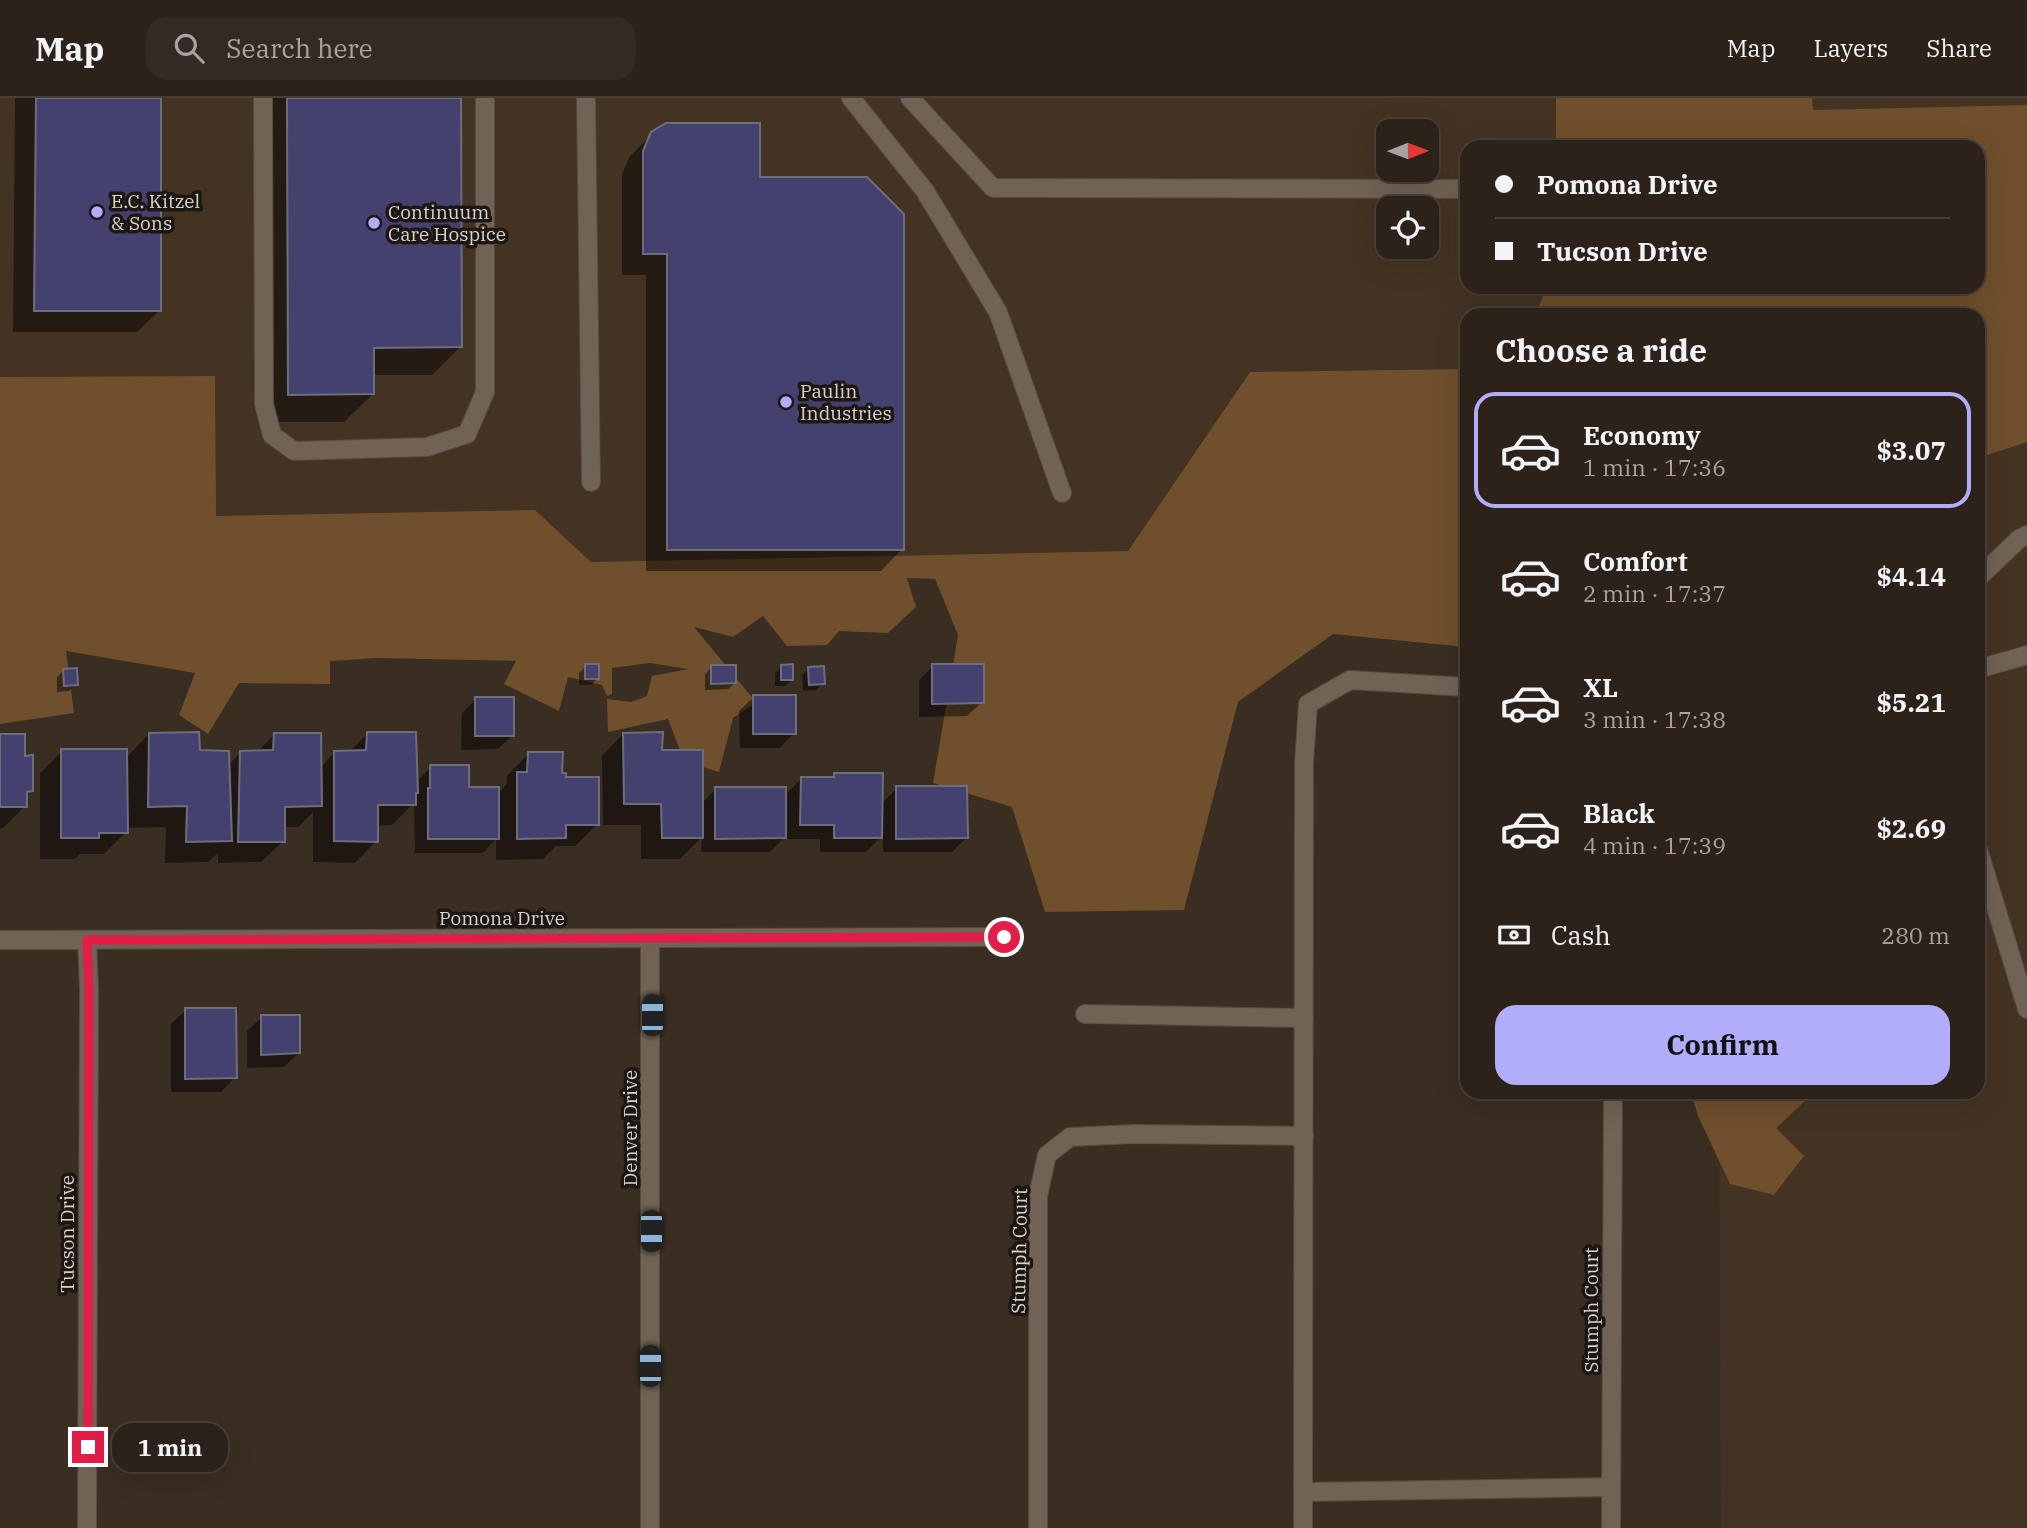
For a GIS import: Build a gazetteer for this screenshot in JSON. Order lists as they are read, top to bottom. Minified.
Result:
{"streets":{"street":["Pomona Drive","Denver Drive","Tucson Drive","Stumph Court"]},"crossings":[["Pomona Drive","Denver Drive"],["Pomona Drive","Tucson Drive"]],"places":["E.C. Kitzel & Sons","Continuum Care Hospice","Paulin Industries"],"north":"right","page":{"header":"Map","search":"Search here","nav":["Map","Layers","Share"],"banner":["Pomona Drive","Tucson Drive"],"heading":"Choose a ride","list":[{"name":"Economy","note":"1 min · 17:36","value":"$3.07"},{"name":"Comfort","note":"2 min · 17:37","value":"$4.14"},{"name":"XL","note":"3 min · 17:38","value":"$5.21"},{"name":"Black","note":"4 min · 17:39","value":"$2.69"}],"pay":["Cash","280 m"],"buttons":"Confirm","bubble":"1 min"}}
